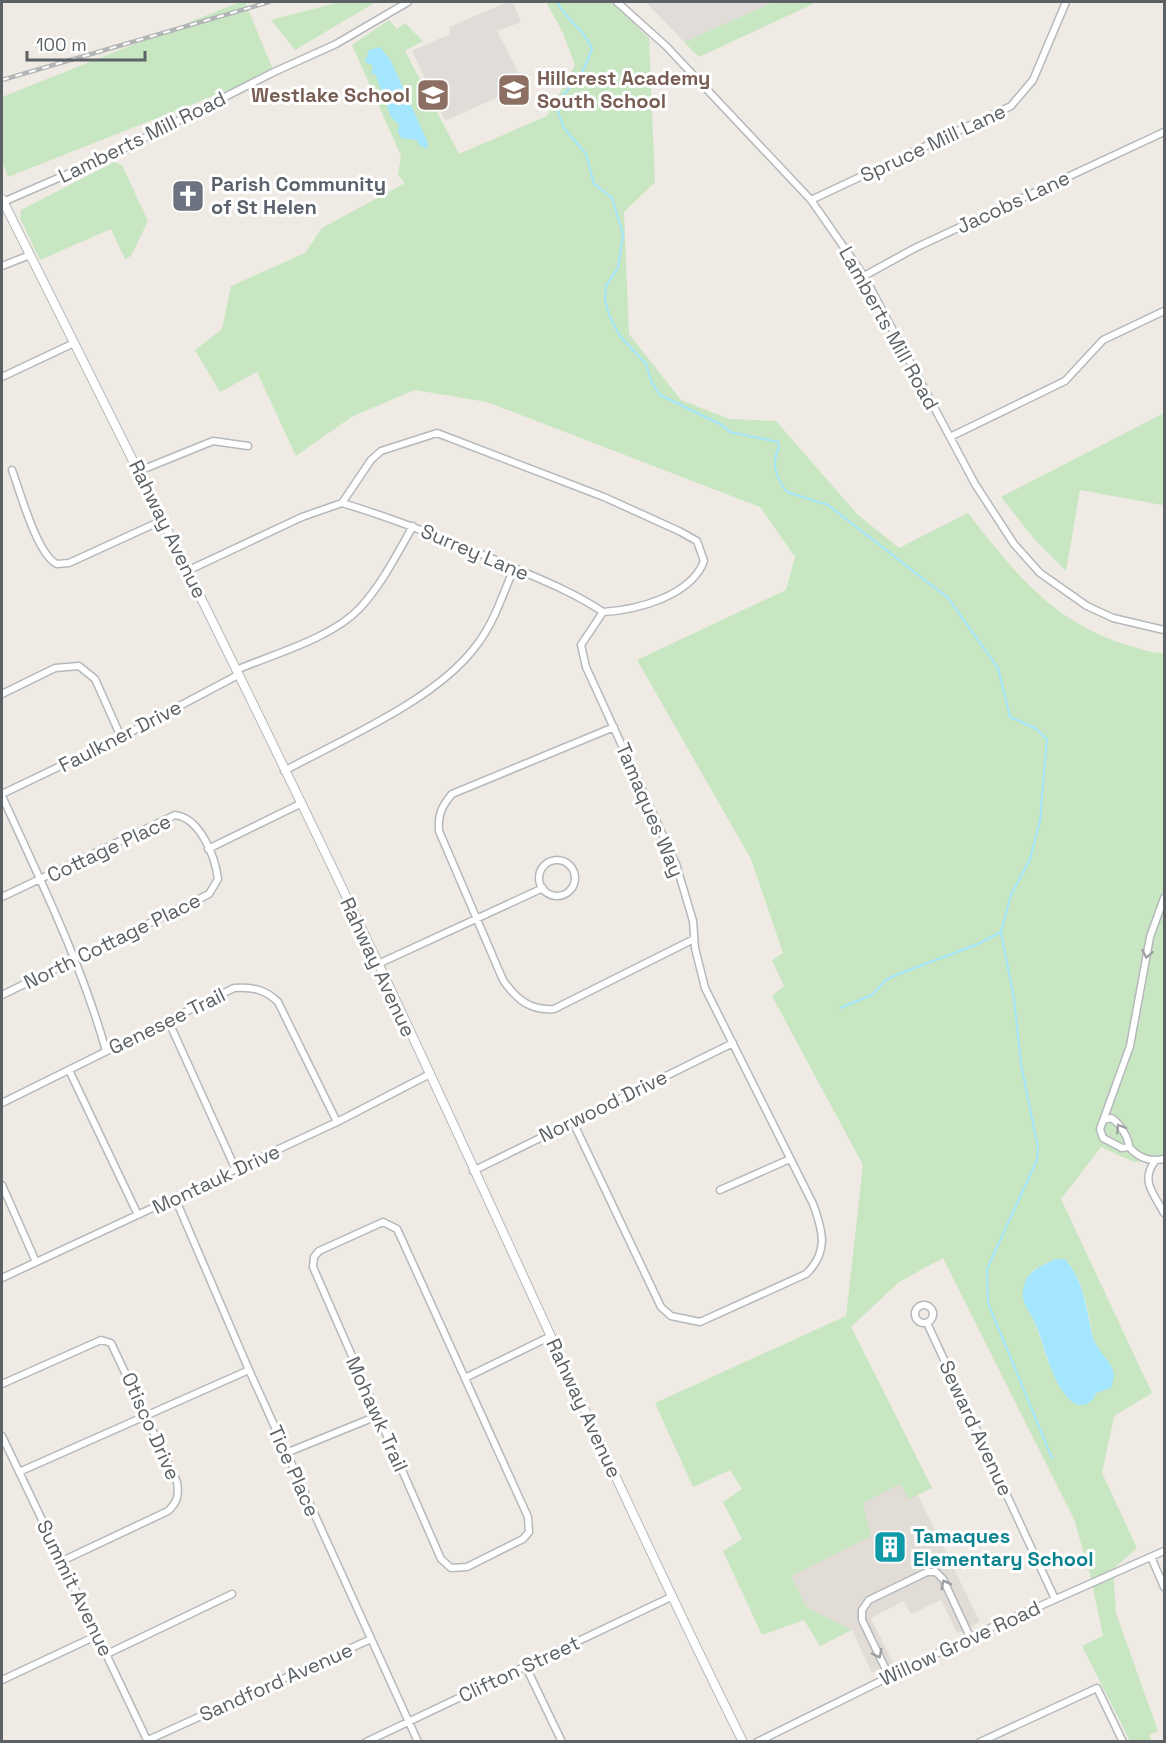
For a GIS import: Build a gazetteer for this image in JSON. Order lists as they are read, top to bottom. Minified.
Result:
{"streets":{"street":["Lamberts Mill Road","Spruce Mill Lane","Jacobs Lane","Rahway Avenue","Surrey Lane","Faulkner Drive","Tamaques Way","Cottage Place","North Cottage Place","Genesee Trail","Norwood Drive","Montauk Drive","Mohawk Trail","Otisco Drive","Seward Avenue","Tice Place","Summit Avenue","Willow Grove Road","Clifton Street","Sandford Avenue"]},"crossings":[["Lamberts Mill Road","Spruce Mill Lane"],["Lamberts Mill Road","Jacobs Lane"],["Lamberts Mill Road","Rahway Avenue"],["Rahway Avenue","Faulkner Drive"],["Rahway Avenue","Norwood Drive"],["Rahway Avenue","Montauk Drive"],["Rahway Avenue","Clifton Street"],["Surrey Lane","Faulkner Drive"],["Surrey Lane","Tamaques Way"],["Tamaques Way","Norwood Drive"],["Cottage Place","North Cottage Place"],["Genesee Trail","Montauk Drive"],["Montauk Drive","Tice Place"],["Otisco Drive","Summit Avenue"],["Seward Avenue","Willow Grove Road"],["Tice Place","Clifton Street"],["Tice Place","Sandford Avenue"],["Summit Avenue","Sandford Avenue"]],"places":{"school or university":["Hillcrest Academy South School","Westlake School"],"church":["Parish Community of St Helen"],"building":["Tamaques Elementary School"]},"scale_bar":"100 m"}
